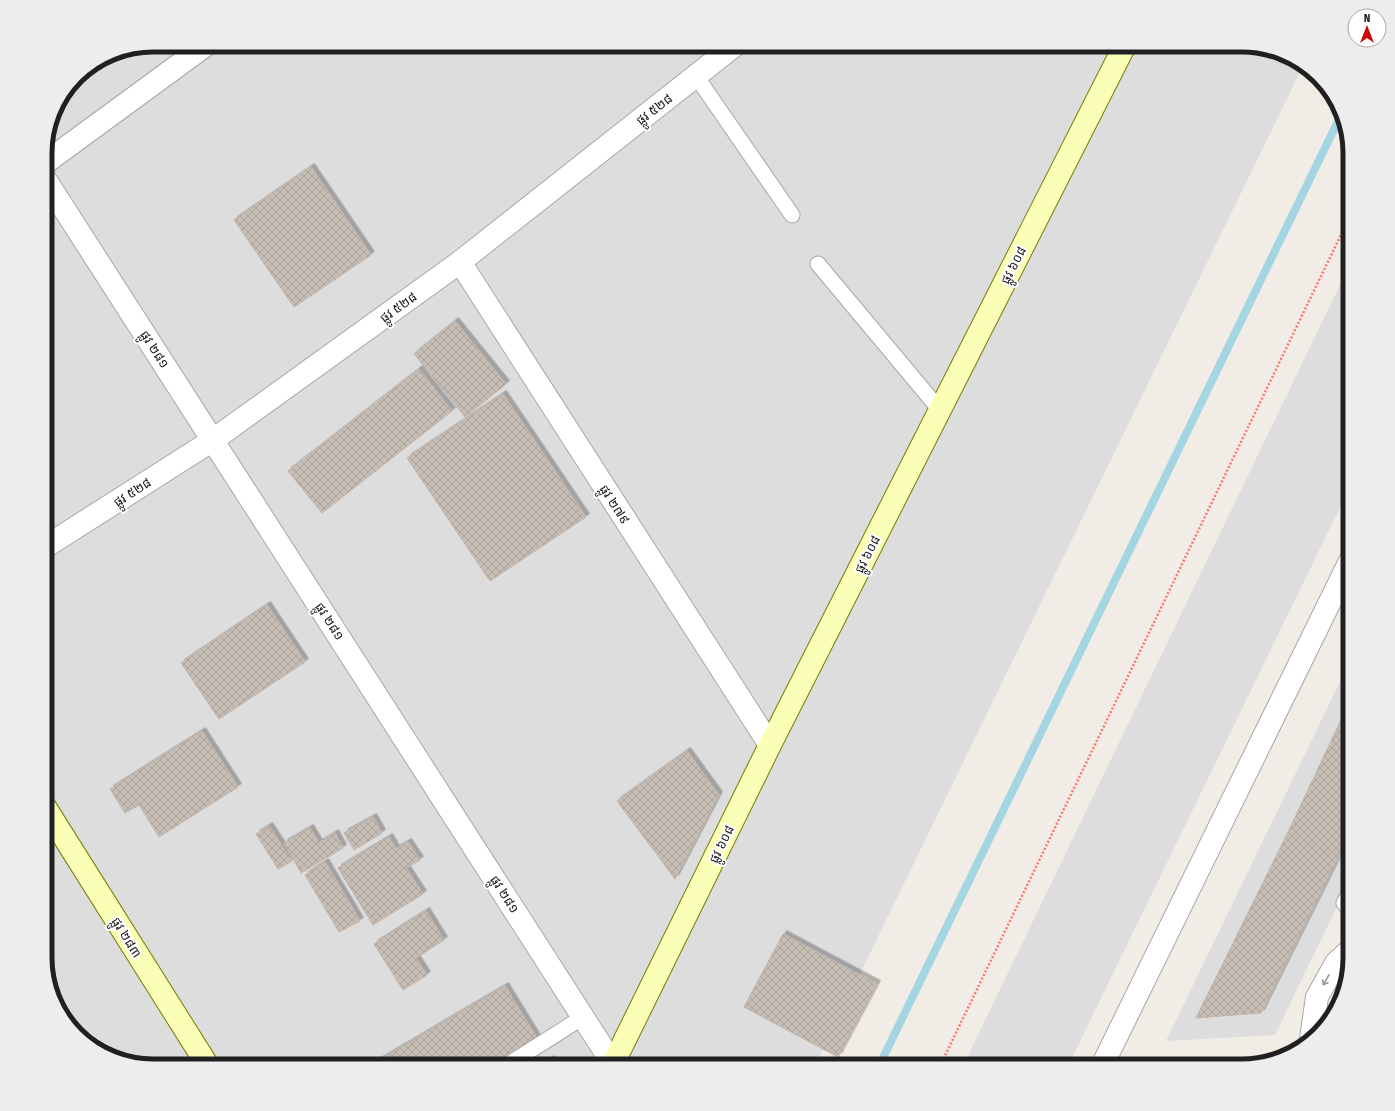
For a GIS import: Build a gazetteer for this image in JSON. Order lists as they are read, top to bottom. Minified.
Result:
{"streets":{"street":["ផ្លូវ ៥២៨","ផ្លូវ ៦០៨","ផ្លូវ ២៨១","ផ្លូវ ២៧៩","ផ្លូវ ២៨៣"]},"crossings":[["ផ្លូវ ៥២៨","ផ្លូវ ២៨១"],["ផ្លូវ ៥២៨","ផ្លូវ ២៧៩"],["ផ្លូវ ៦០៨","ផ្លូវ ២៧៩"]],"north":"top"}
